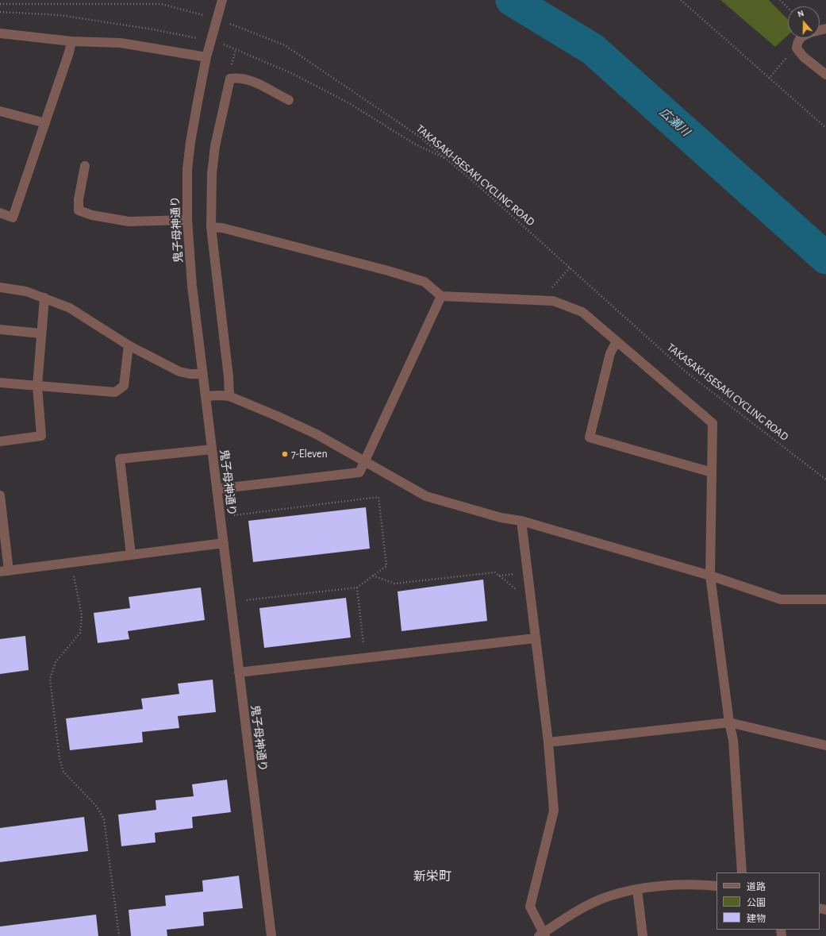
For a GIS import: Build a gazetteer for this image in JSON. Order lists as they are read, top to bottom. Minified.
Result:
{"streets":{"street":["鬼子母神通り"],"path":["TAKASAKI-ISESAKI CYCLING ROAD"]},"districts":["新栄町"],"water":["広瀬川"],"places":["7-Eleven"],"legend":["道路","公園","建物"],"north":"top"}
